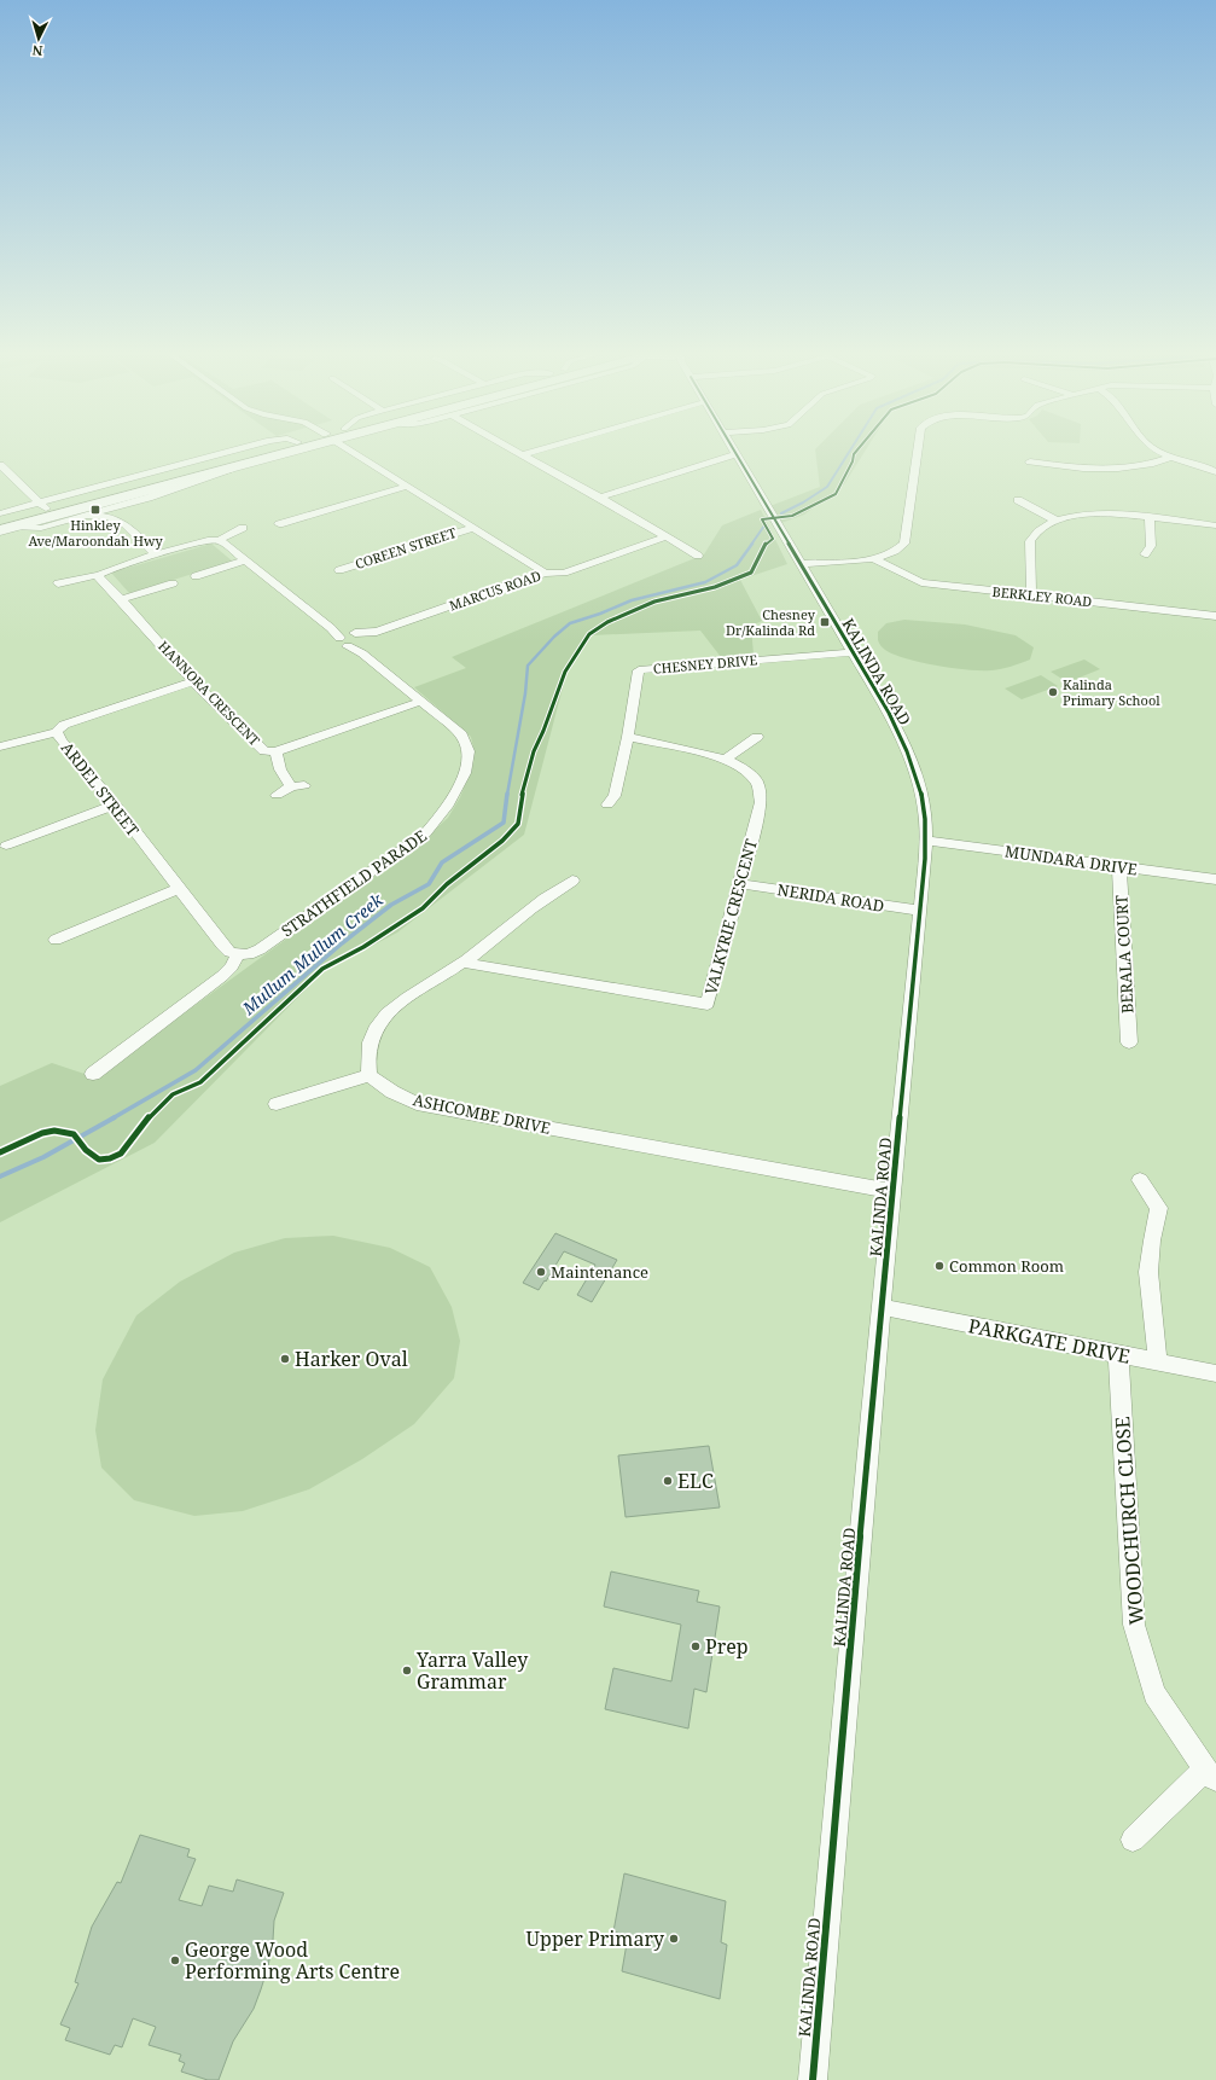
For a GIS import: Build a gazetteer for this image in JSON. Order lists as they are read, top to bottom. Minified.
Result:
{"streets":{"street":["COREEN STREET","MARCUS ROAD","BERKLEY ROAD","CHESNEY DRIVE","KALINDA ROAD","HANNORA CRESCENT","ARDEL STREET","MUNDARA DRIVE","STRATHFIELD PARADE","NERIDA ROAD","VALKYRIE CRESCENT","BERALA COURT","ASHCOMBE DRIVE","PARKGATE DRIVE","WOODCHURCH CLOSE"]},"crossings":[["MARCUS ROAD","STRATHFIELD PARADE"],["CHESNEY DRIVE","KALINDA ROAD"],["CHESNEY DRIVE","VALKYRIE CRESCENT"],["KALINDA ROAD","MUNDARA DRIVE"],["KALINDA ROAD","NERIDA ROAD"],["KALINDA ROAD","ASHCOMBE DRIVE"],["KALINDA ROAD","PARKGATE DRIVE"],["HANNORA CRESCENT","ARDEL STREET"],["HANNORA CRESCENT","STRATHFIELD PARADE"],["ARDEL STREET","STRATHFIELD PARADE"],["MUNDARA DRIVE","BERALA COURT"],["NERIDA ROAD","VALKYRIE CRESCENT"],["PARKGATE DRIVE","WOODCHURCH CLOSE"]],"water":["Mullum Mullum Creek"],"places":{"transit":["Hinkley Ave/Maroondah Hwy","Chesney Dr/Kalinda Rd"],"other":["Kalinda Primary School","Common Room","Maintenance","Harker Oval","ELC","Prep","Yarra Valley Grammar","Upper Primary","George Wood Performing Arts Centre"]},"north":"bottom"}
